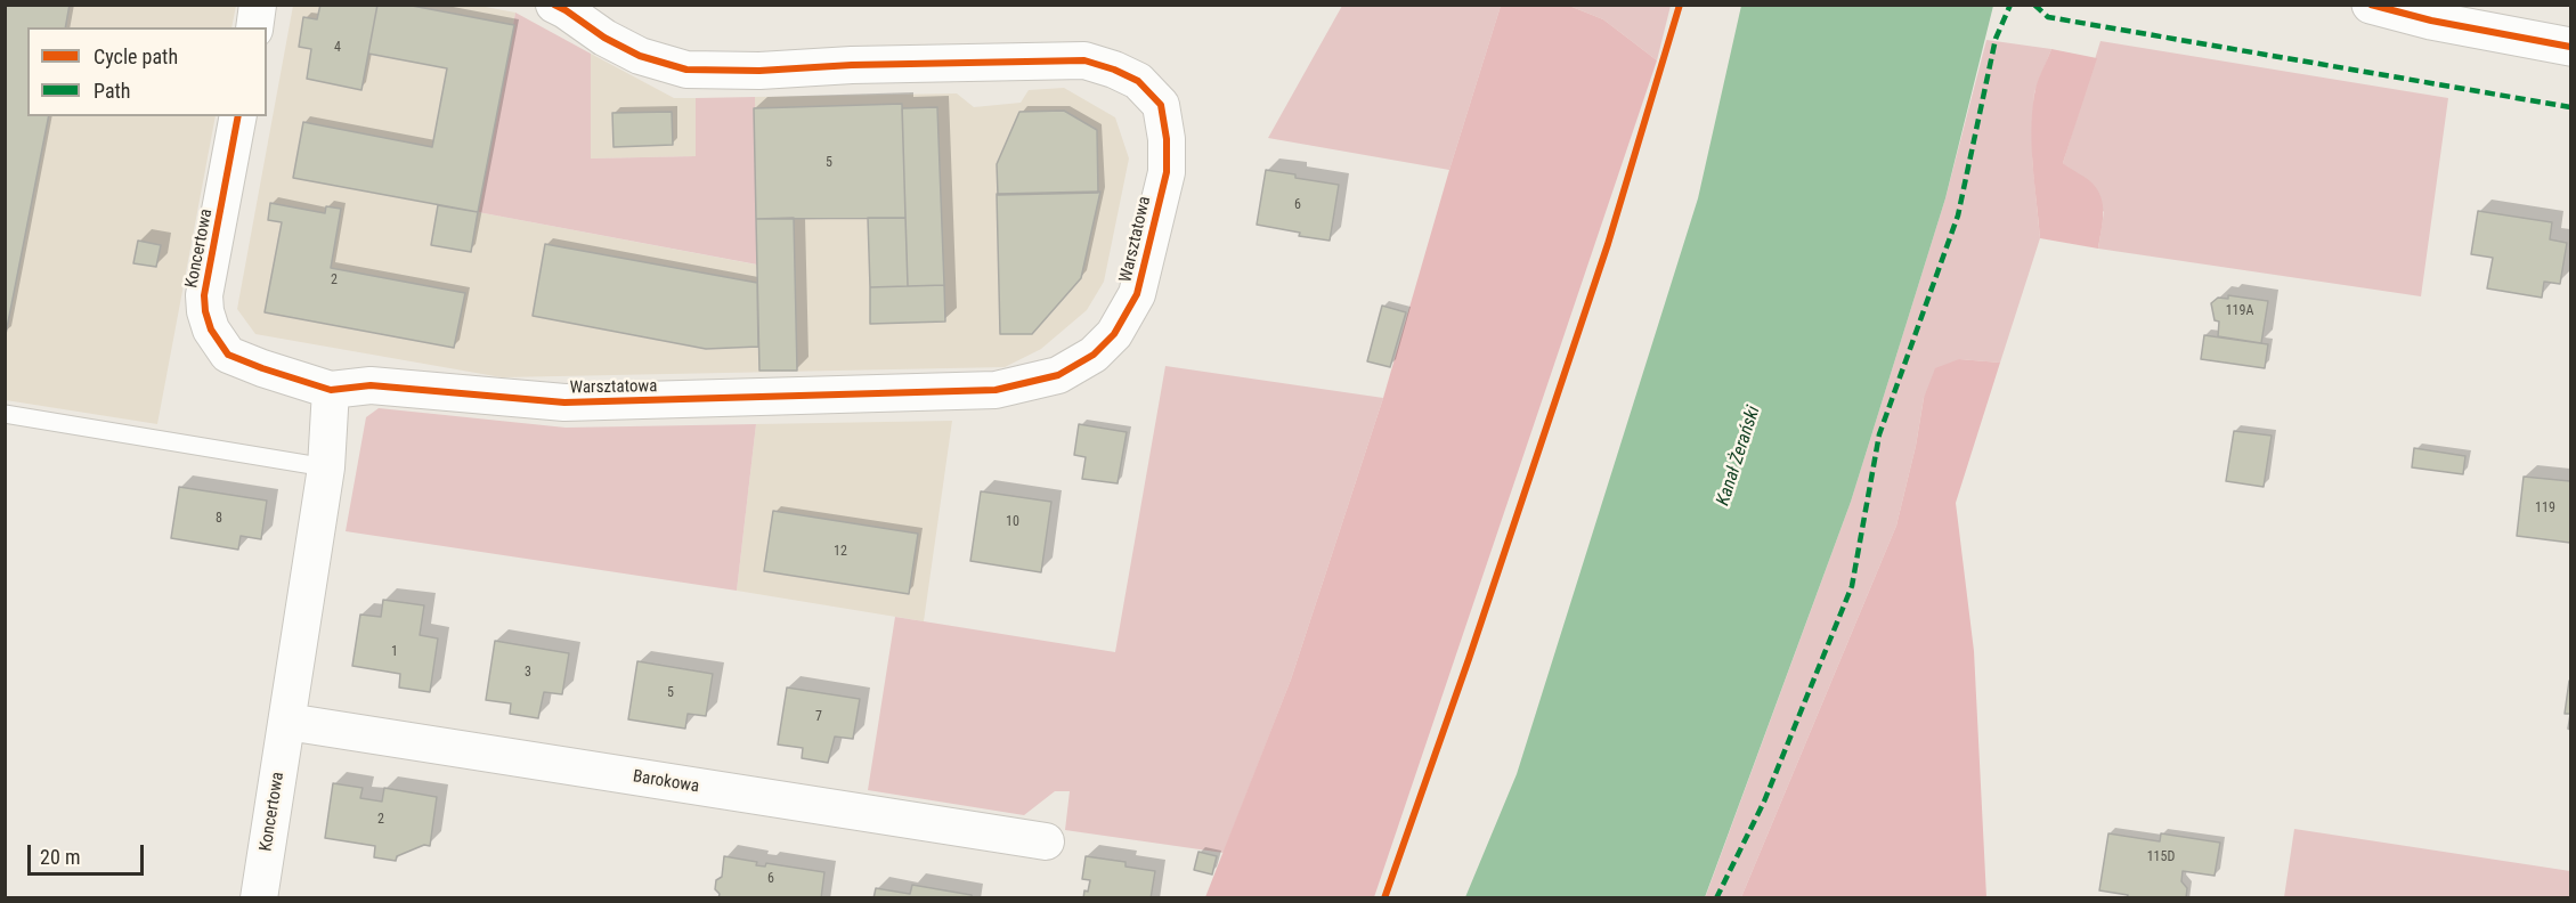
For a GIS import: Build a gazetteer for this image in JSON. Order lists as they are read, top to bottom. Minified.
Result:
{"streets":{"street":["Warsztatowa","Koncertowa","Barokowa"]},"crossings":[["Warsztatowa","Koncertowa"],["Koncertowa","Barokowa"]],"water":["Kanał Żerański"],"house_numbers":["4","5","6","2","119A","119","8","10","12","1","3","5","7","2","115D","6"],"legend":["Cycle path","Path"],"scale_bar":"20 m"}
